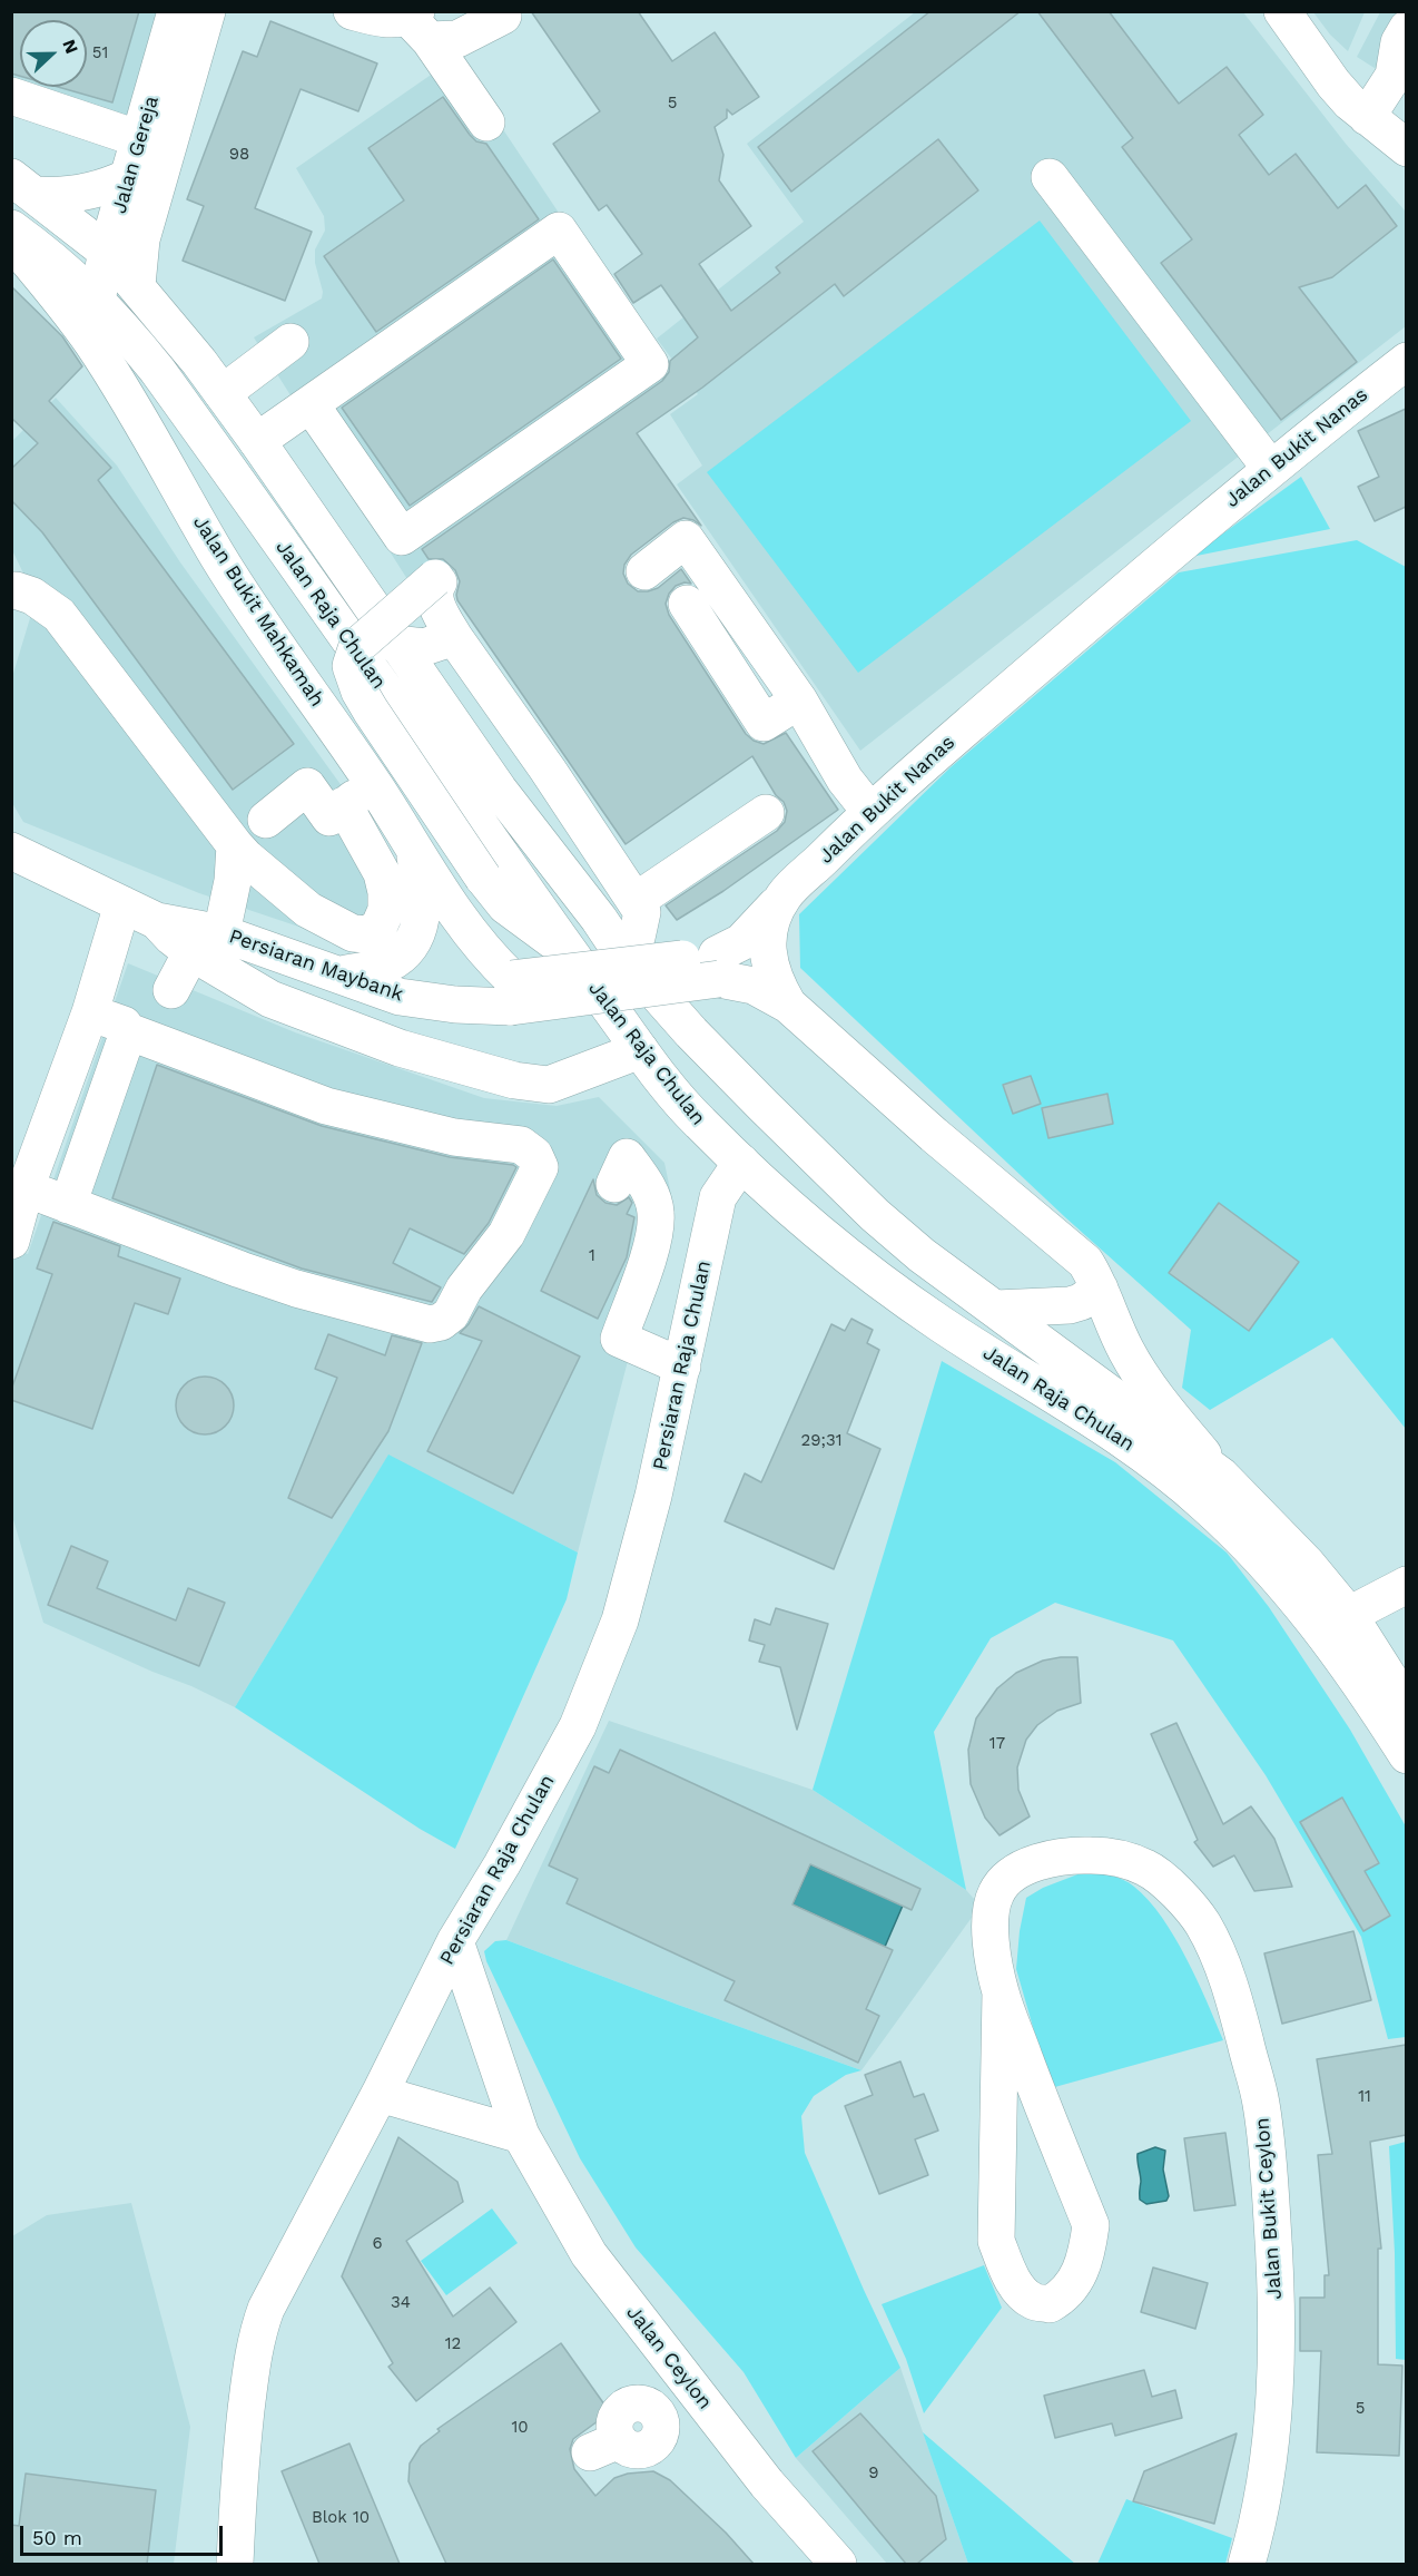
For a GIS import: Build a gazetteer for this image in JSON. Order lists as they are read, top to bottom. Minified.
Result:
{"streets":{"street":["Jalan Gereja","Jalan Bukit Nanas","Jalan Bukit Mahkamah","Jalan Raja Chulan","Persiaran Maybank","Persiaran Raja Chulan","Jalan Bukit Ceylon","Jalan Ceylon"]},"crossings":[["Jalan Gereja","Jalan Raja Chulan"],["Jalan Bukit Nanas","Jalan Raja Chulan"],["Jalan Bukit Nanas","Persiaran Maybank"],["Jalan Bukit Mahkamah","Persiaran Maybank"],["Jalan Raja Chulan","Persiaran Maybank"],["Jalan Raja Chulan","Persiaran Raja Chulan"],["Persiaran Raja Chulan","Jalan Ceylon"]],"house_numbers":["51","5","98","1","29;31","17","11","6","34","12","5","10","9","Blok 10"],"scale_bar":"50 m","north":"right"}
